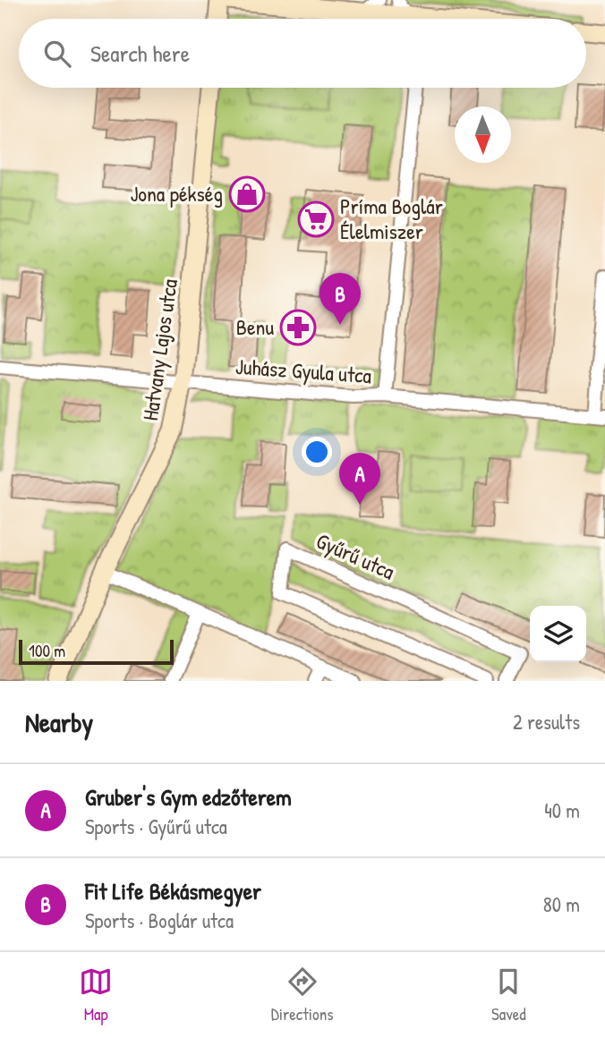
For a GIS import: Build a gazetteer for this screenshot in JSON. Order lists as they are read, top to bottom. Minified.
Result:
{"streets":{"street":["Hatvany Lajos utca","Juhász Gyula utca","Gyűrű utca"]},"crossings":[["Hatvany Lajos utca","Juhász Gyula utca"]],"places":{"shop":["Jona pékség"],"supermarket":["Príma Boglár Élelmiszer"],"pharmacy":["Benu"]},"scale_bar":"100 m","north":"bottom","page":{"search":"Search here","pins":["B","A"],"scale":"100 m","heading":["Nearby","2 results"],"list":[{"mark":"A","name":"Gruber's Gym edzőterem","note":"Sports · Gyűrű utca","value":"40 m"},{"mark":"B","name":"Fit Life Békásmegyer","note":"Sports · Boglár utca","value":"80 m"}],"nav":["Map","Directions","Saved"]}}
